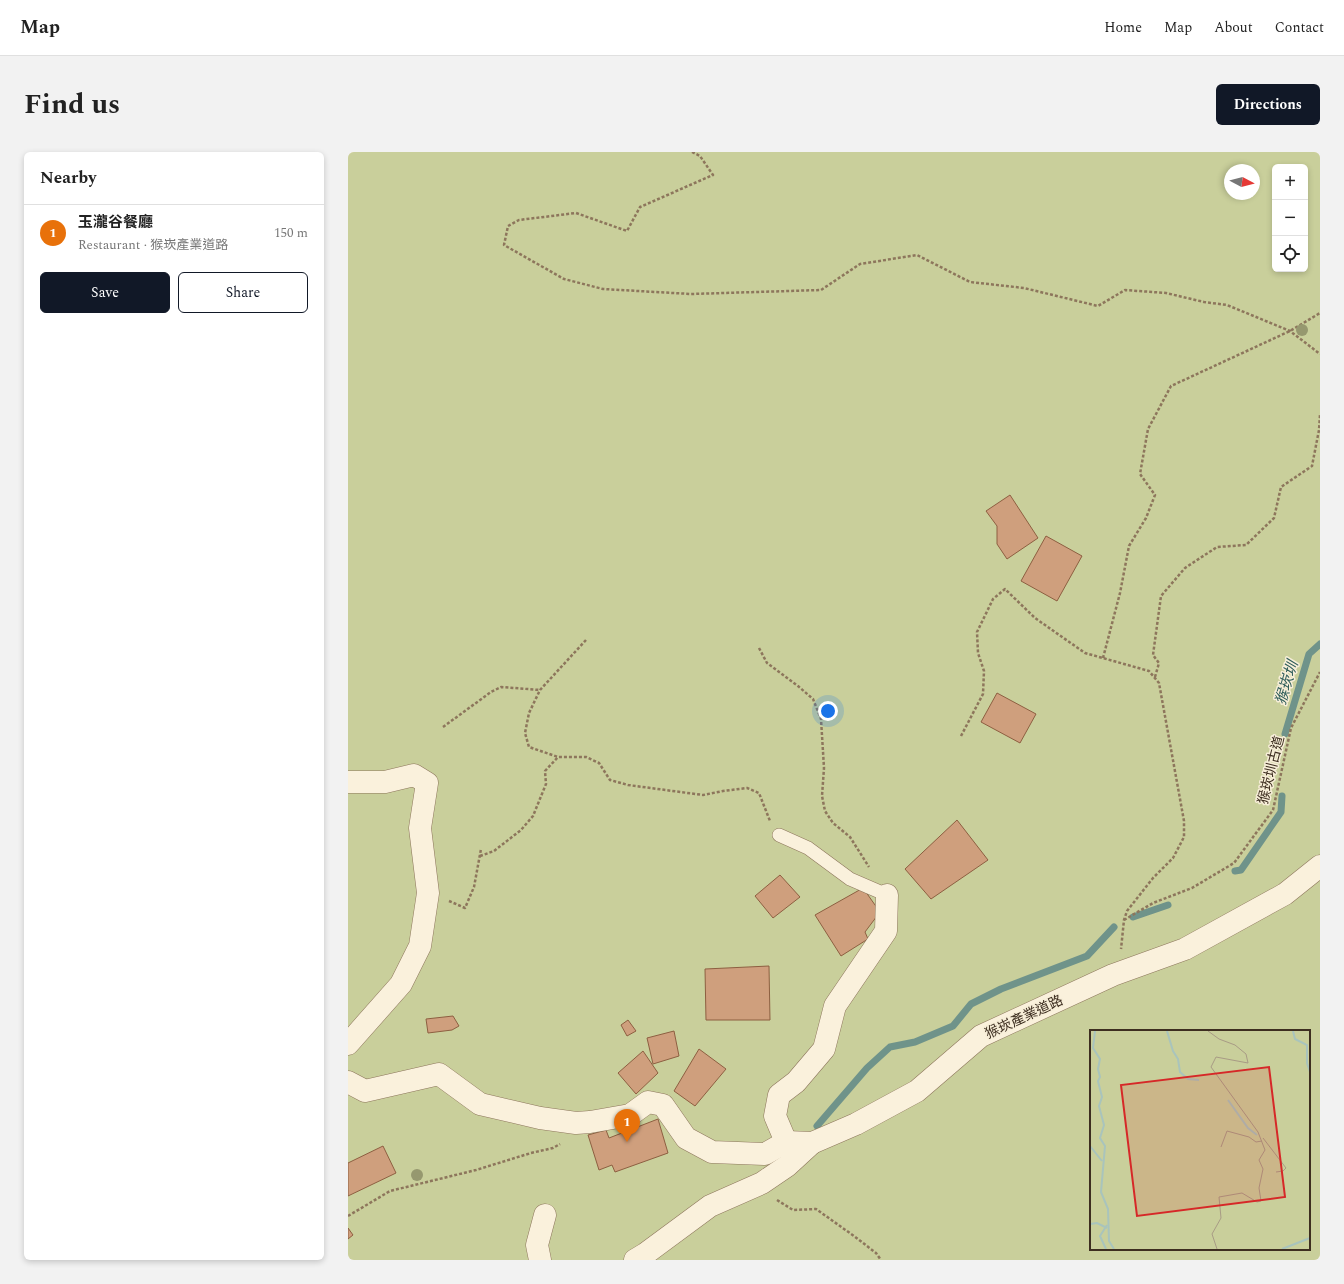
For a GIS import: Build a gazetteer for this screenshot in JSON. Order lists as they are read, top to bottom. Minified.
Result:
{"streets":{"street":["猴崁產業道路"],"path":["猴崁圳古道"]},"water":["猴崁圳"],"north":"right","page":{"header":"Map","nav":["Home","Map","About","Contact"],"title":"Find us","buttons":["Directions",["Save","Share"]],"heading":"Nearby","map_buttons":["+","−"],"list":[{"mark":"1","name":"玉瀧谷餐廳","note":"Restaurant · 猴崁產業道路","value":"150 m"}],"pins":"1"}}
